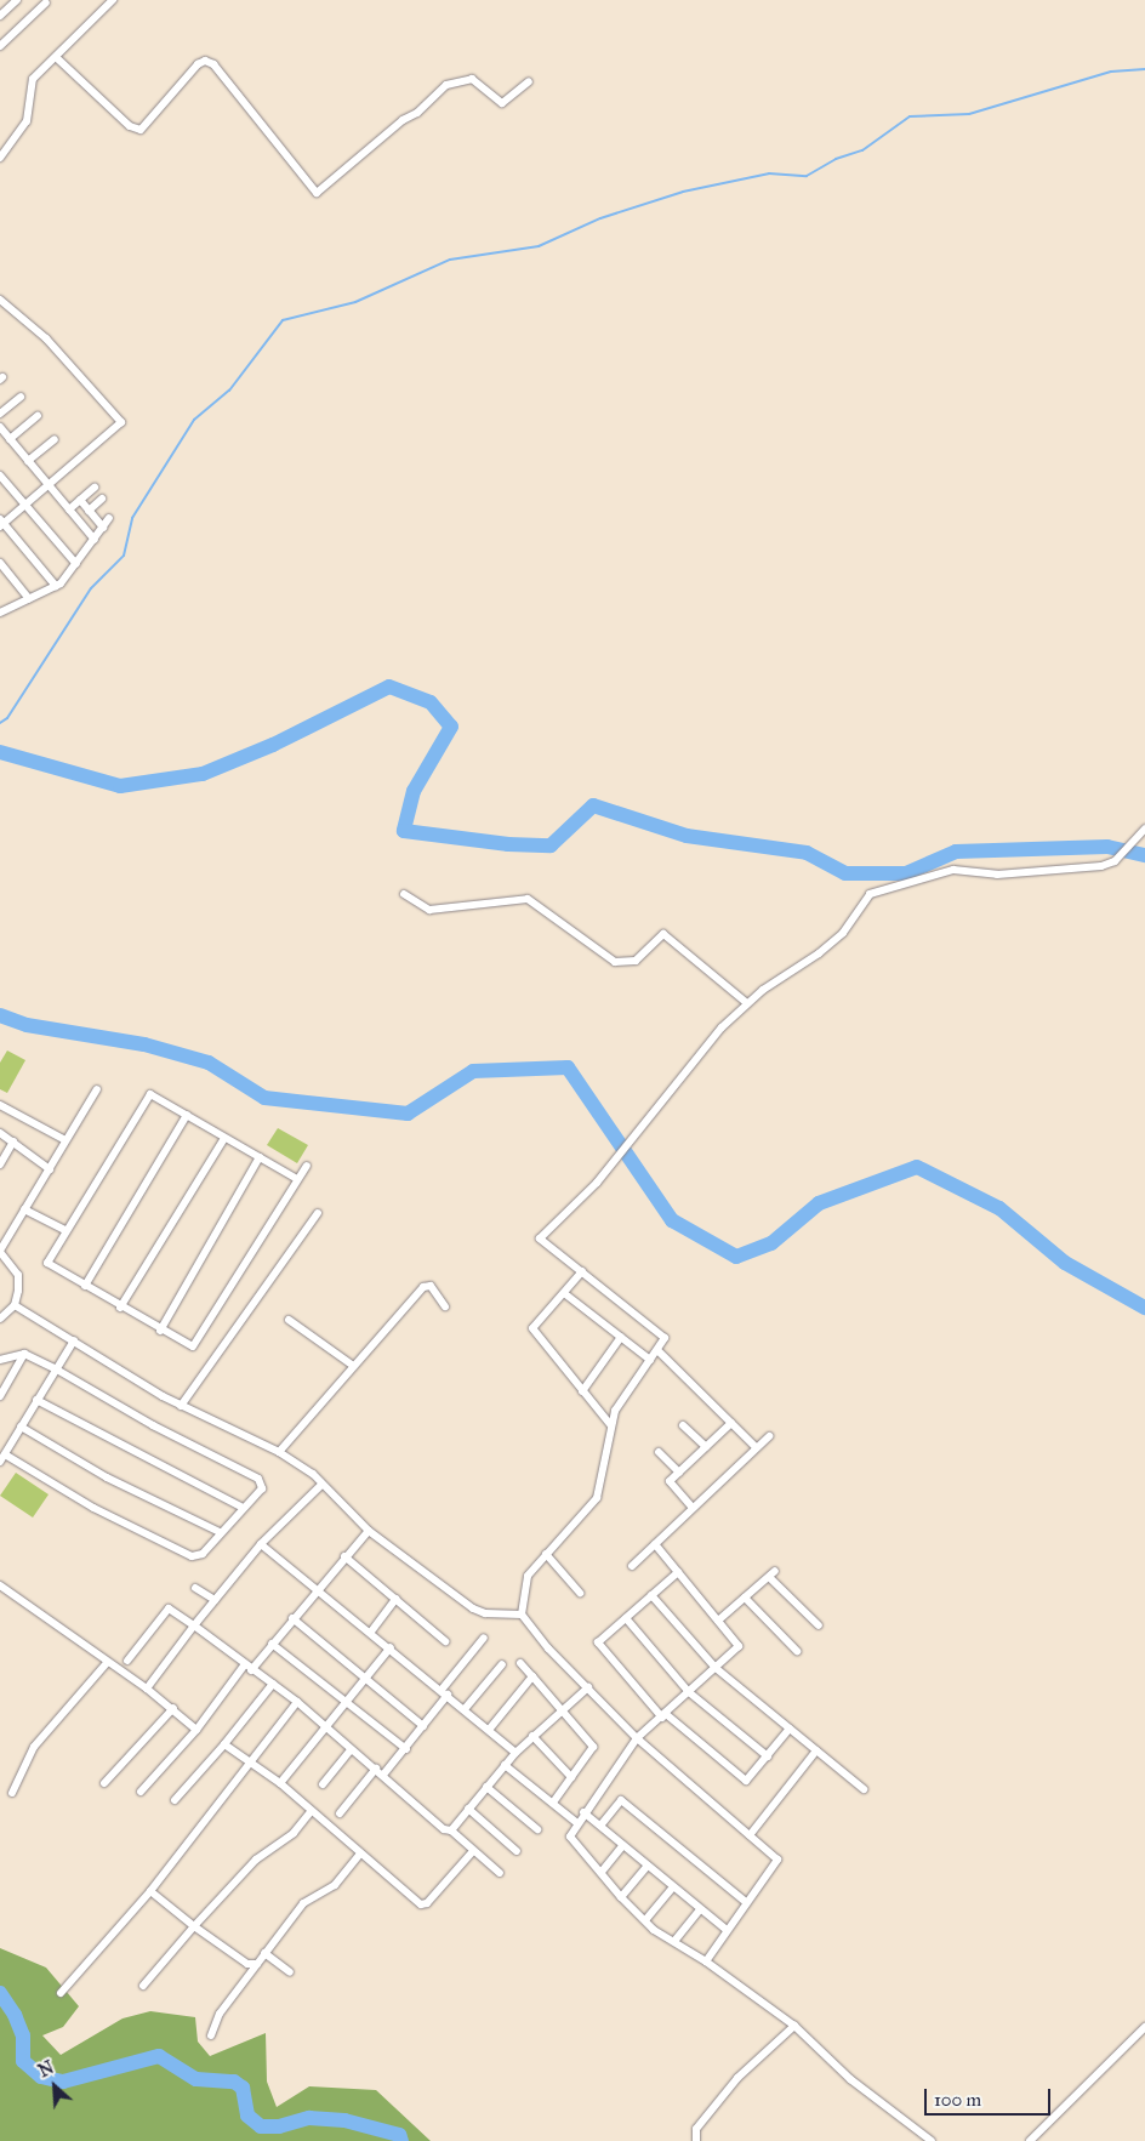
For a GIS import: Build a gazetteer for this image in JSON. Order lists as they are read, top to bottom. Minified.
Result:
{"scale_bar":"100 m","north":"top left"}
